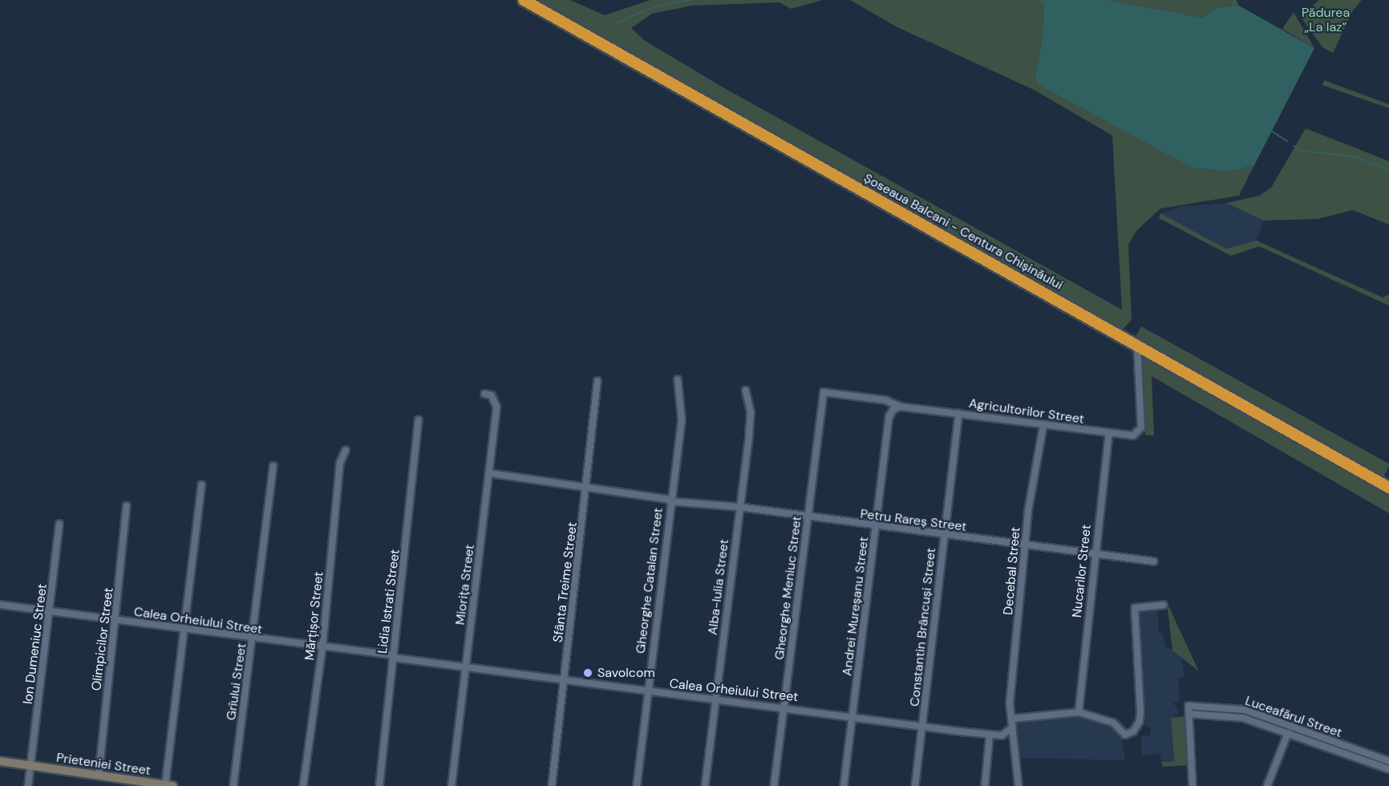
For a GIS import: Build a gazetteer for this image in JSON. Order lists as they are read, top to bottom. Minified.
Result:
{"streets":{"highway":["Șoseaua Balcani - Centura Chișinăului"],"street":["Agricultorilor Street","Petru Rareș Street","Decebal Street","Nucarilor Street","Gheorghe Catalan Street","Sfânta Treime Street","Miorița Street","Alba-Iulia Street","Gheorghe Meniuc Street","Lidia Istrati Street","Andrei Mureșanu Street","Mărțișor Street","Calea Orheiului Street","Constantin Brâncuși Street","Olimpicilor Street","Ion Dumeniuc Street","Grîului Street","Luceafărul Street","Prieteniei Street"]},"crossings":[["Șoseaua Balcani - Centura Chișinăului","Agricultorilor Street"],["Agricultorilor Street","Decebal Street"],["Agricultorilor Street","Nucarilor Street"],["Agricultorilor Street","Gheorghe Meniuc Street"],["Agricultorilor Street","Andrei Mureșanu Street"],["Agricultorilor Street","Constantin Brâncuși Street"],["Petru Rareș Street","Decebal Street"],["Petru Rareș Street","Nucarilor Street"],["Petru Rareș Street","Gheorghe Catalan Street"],["Petru Rareș Street","Sfânta Treime Street"],["Petru Rareș Street","Miorița Street"],["Petru Rareș Street","Alba-Iulia Street"],["Petru Rareș Street","Gheorghe Meniuc Street"],["Petru Rareș Street","Andrei Mureșanu Street"],["Petru Rareș Street","Constantin Brâncuși Street"],["Gheorghe Catalan Street","Calea Orheiului Street"],["Sfânta Treime Street","Calea Orheiului Street"],["Miorița Street","Calea Orheiului Street"],["Alba-Iulia Street","Calea Orheiului Street"],["Gheorghe Meniuc Street","Calea Orheiului Street"],["Lidia Istrati Street","Calea Orheiului Street"],["Andrei Mureșanu Street","Calea Orheiului Street"],["Mărțișor Street","Calea Orheiului Street"],["Calea Orheiului Street","Constantin Brâncuși Street"],["Calea Orheiului Street","Olimpicilor Street"],["Calea Orheiului Street","Ion Dumeniuc Street"],["Calea Orheiului Street","Grîului Street"],["Olimpicilor Street","Prieteniei Street"],["Ion Dumeniuc Street","Prieteniei Street"]],"parks":["Pădurea „La Iaz”"],"places":["Savolcom"]}
